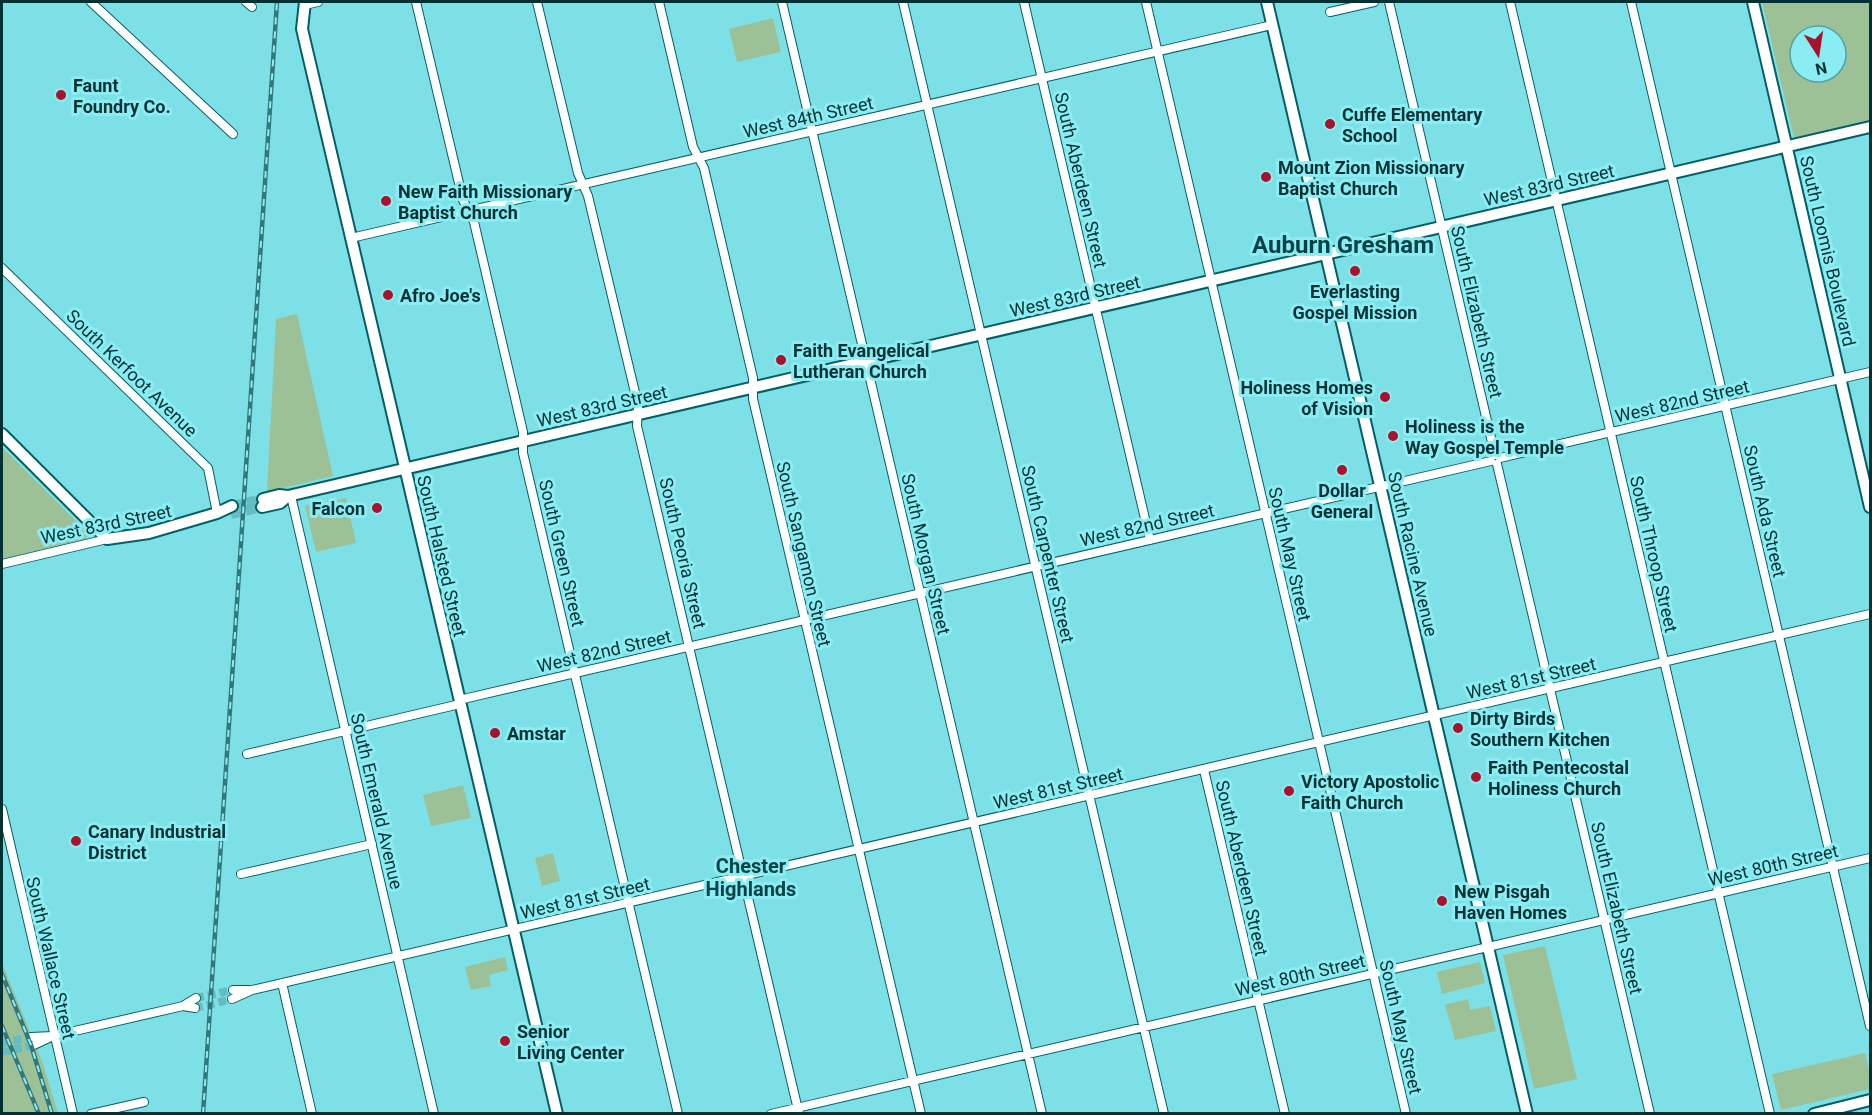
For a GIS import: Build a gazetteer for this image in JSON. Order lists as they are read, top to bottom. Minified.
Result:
{"streets":{"street":["West 84th Street","South Aberdeen Street","West 83rd Street","South Loomis Boulevard","South Elizabeth Street","South Kerfoot Avenue","West 82nd Street","South Ada Street","South Green Street","South Peoria Street","South Sangamon Street","South Morgan Street","South Carpenter Street","South May Street","South Racine Avenue","South Throop Street","South Halsted Street","West 81st Street","South Emerald Avenue","West 80th Street","South Wallace Street"]},"crossings":[["West 84th Street","South Aberdeen Street"],["West 84th Street","South Green Street"],["West 84th Street","South Peoria Street"],["West 84th Street","South Sangamon Street"],["West 84th Street","South Morgan Street"],["West 84th Street","South Carpenter Street"],["West 84th Street","South May Street"],["West 84th Street","South Racine Avenue"],["West 84th Street","South Halsted Street"],["South Aberdeen Street","West 83rd Street"],["South Aberdeen Street","West 82nd Street"],["South Aberdeen Street","West 81st Street"],["South Aberdeen Street","West 80th Street"],["West 83rd Street","South Loomis Boulevard"],["West 83rd Street","South Elizabeth Street"],["West 83rd Street","South Kerfoot Avenue"],["West 83rd Street","South Ada Street"],["West 83rd Street","South Green Street"],["West 83rd Street","South Peoria Street"],["West 83rd Street","South Sangamon Street"],["West 83rd Street","South Morgan Street"],["West 83rd Street","South Carpenter Street"],["West 83rd Street","South May Street"],["West 83rd Street","South Racine Avenue"],["West 83rd Street","South Throop Street"],["West 83rd Street","South Halsted Street"],["West 83rd Street","South Emerald Avenue"],["South Loomis Boulevard","West 82nd Street"],["South Elizabeth Street","West 82nd Street"],["South Elizabeth Street","West 81st Street"],["South Elizabeth Street","West 80th Street"],["West 82nd Street","South Ada Street"],["West 82nd Street","South Green Street"],["West 82nd Street","South Peoria Street"],["West 82nd Street","South Sangamon Street"],["West 82nd Street","South Morgan Street"],["West 82nd Street","South Carpenter Street"],["West 82nd Street","South May Street"],["West 82nd Street","South Racine Avenue"],["West 82nd Street","South Throop Street"],["West 82nd Street","South Halsted Street"],["West 82nd Street","South Emerald Avenue"],["South Ada Street","West 81st Street"],["South Ada Street","West 80th Street"],["South Green Street","West 81st Street"],["South Peoria Street","West 81st Street"],["South Peoria Street","West 80th Street"],["South Sangamon Street","West 81st Street"],["South Sangamon Street","West 80th Street"],["South Morgan Street","West 81st Street"],["South Morgan Street","West 80th Street"],["South Carpenter Street","West 81st Street"],["South Carpenter Street","West 80th Street"],["South May Street","West 81st Street"],["South May Street","West 80th Street"],["South Racine Avenue","West 81st Street"],["South Racine Avenue","West 80th Street"],["South Throop Street","West 81st Street"],["South Throop Street","West 80th Street"],["South Halsted Street","West 81st Street"],["West 81st Street","South Emerald Avenue"]],"districts":["Auburn Gresham","Chester Highlands"],"places":["Faunt Foundry Co.","Cuffe Elementary School","Mount Zion Missionary Baptist Church","New Faith Missionary Baptist Church","Everlasting Gospel Mission","Afro Joe's","Faith Evangelical Lutheran Church","Holiness Homes of Vision","Holiness is the Way Gospel Temple","Dollar General","Falcon","Dirty Birds Southern Kitchen","Amstar","Faith Pentecostal Holiness Church","Victory Apostolic Faith Church","Canary Industrial District","New Pisgah Haven Homes","Senior Living Center"],"north":"bottom"}
